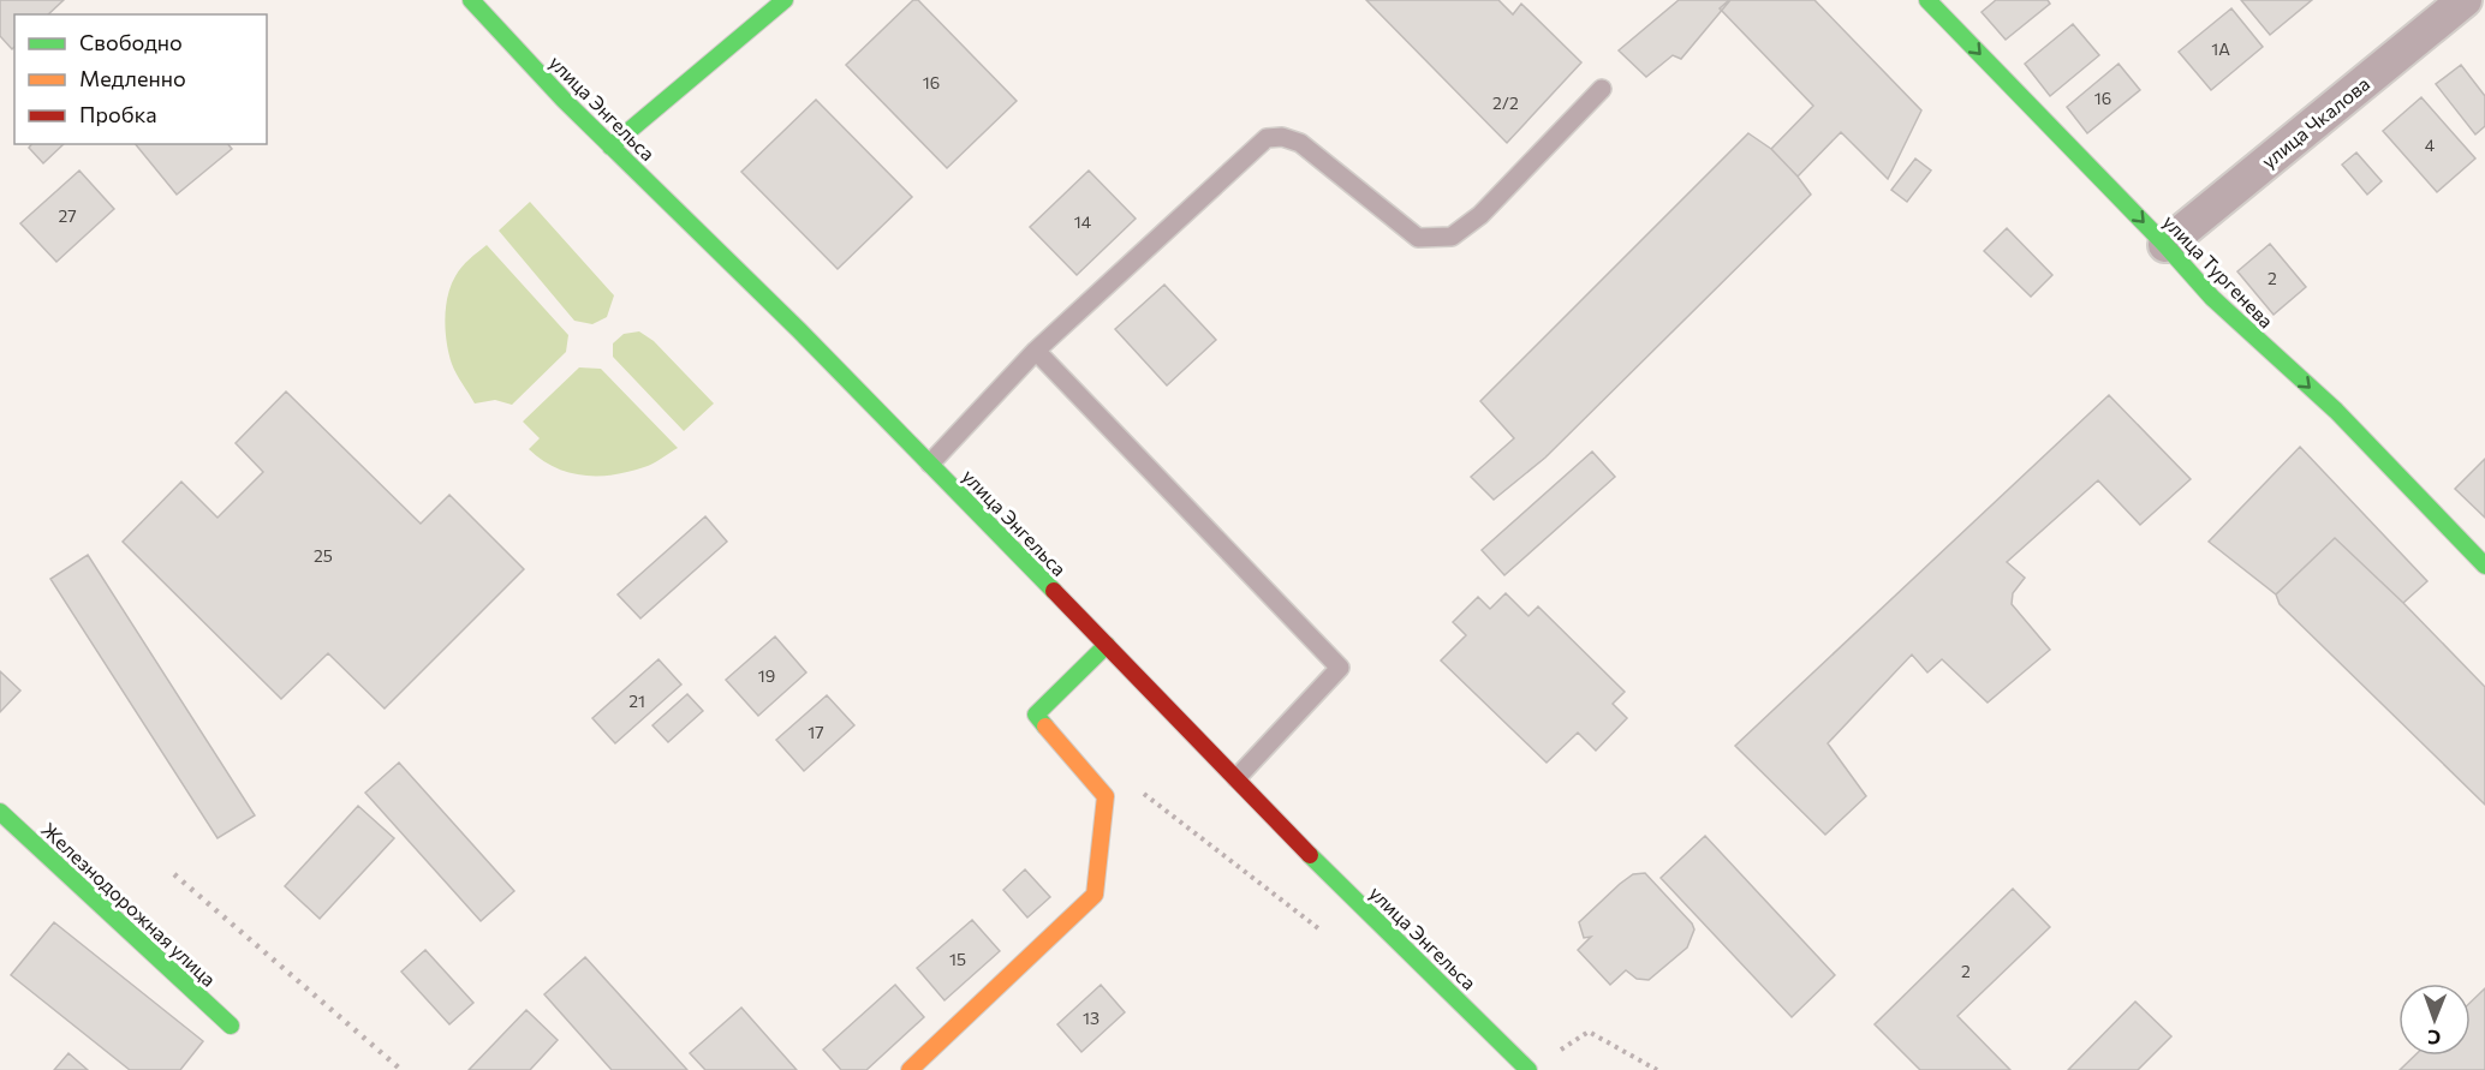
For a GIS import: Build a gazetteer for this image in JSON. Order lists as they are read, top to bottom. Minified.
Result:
{"streets":{"street":["улица Энгельса","улица Чкалова","улица Тургенева","Железнодорожная улица"]},"crossings":[["улица Чкалова","улица Тургенева"]],"one_way":["улица Тургенева"],"house_numbers":["1А","16","16","2/2","4","27","14","2","25","19","21","17","15","2","13"],"legend":["Свободно","Медленно","Пробка"],"north":"bottom"}
